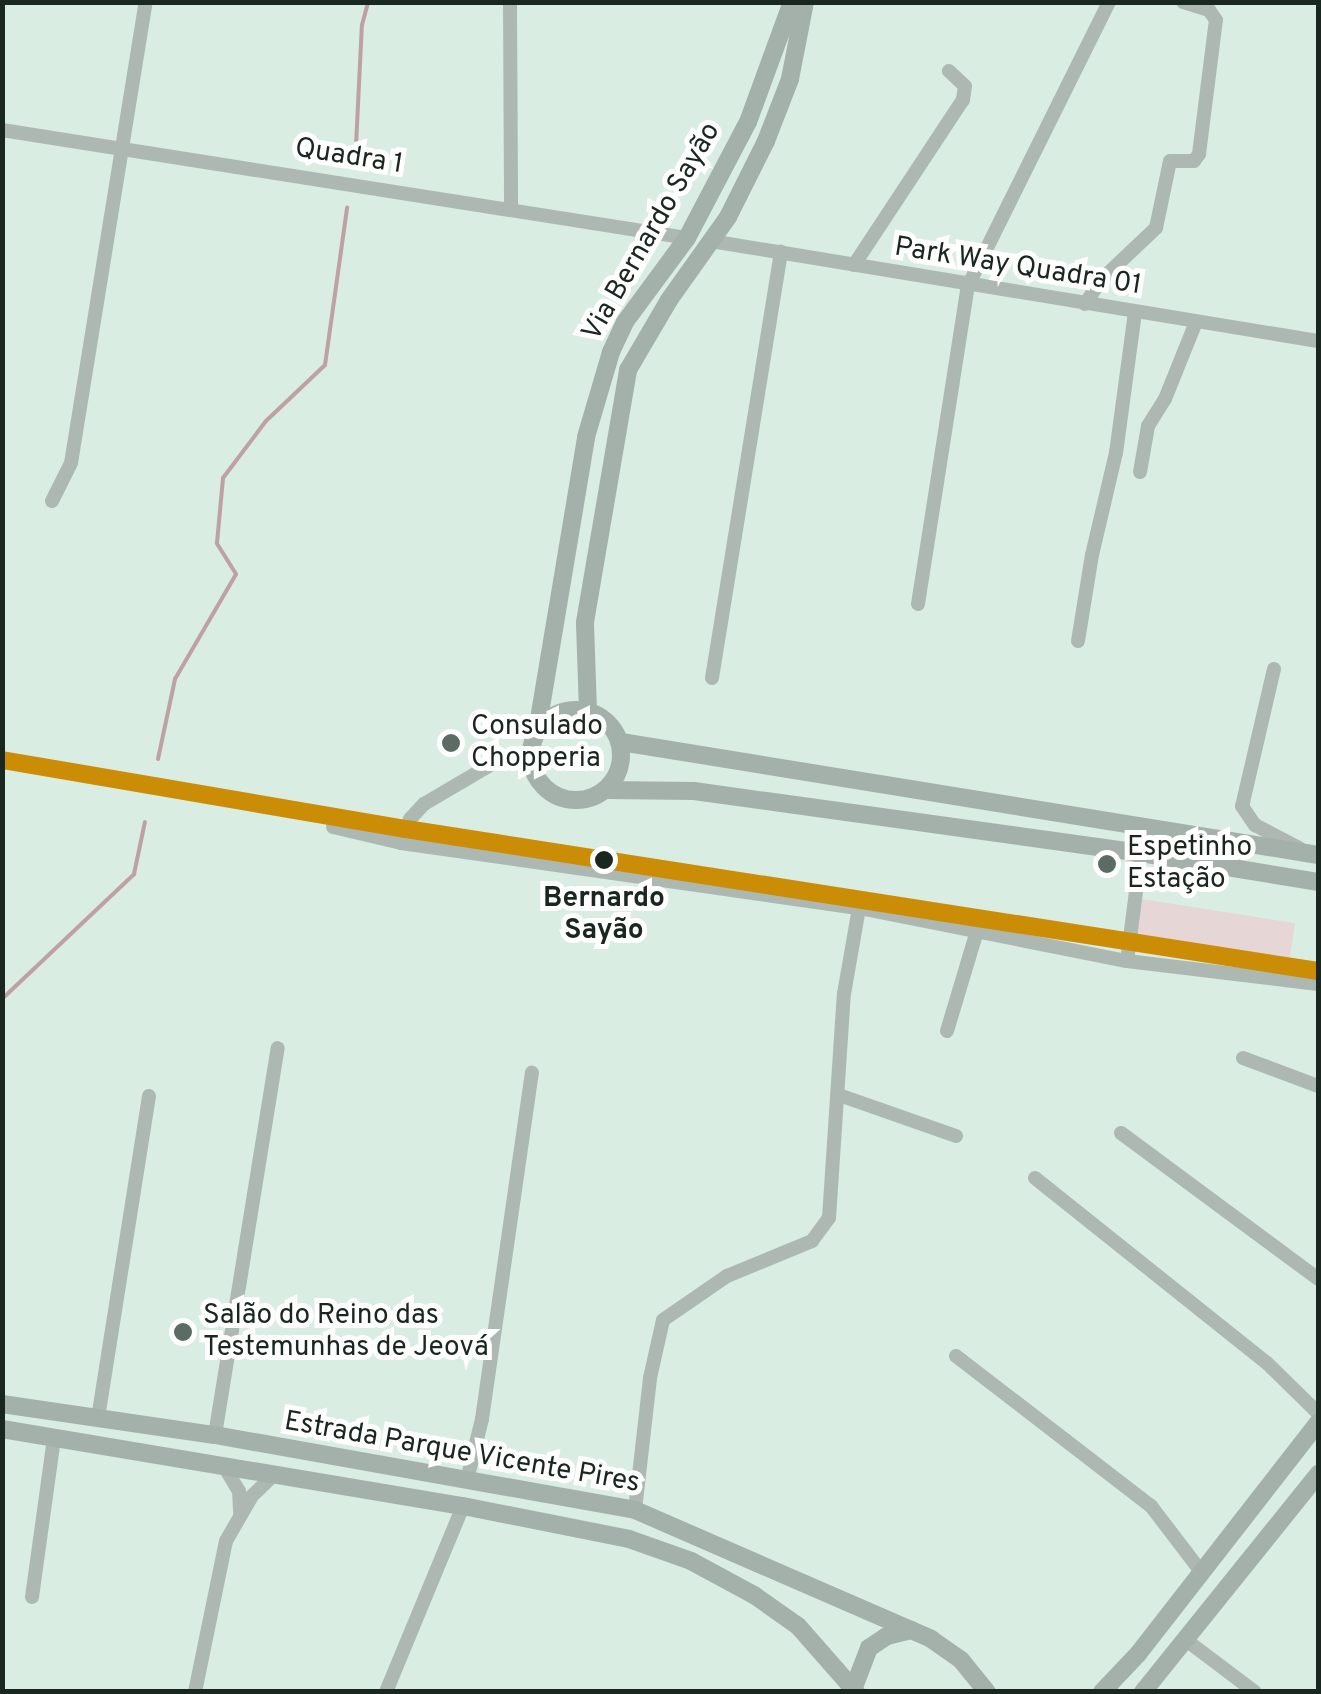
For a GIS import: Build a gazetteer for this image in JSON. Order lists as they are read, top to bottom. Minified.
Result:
{"streets":{"main road":["Via Bernardo Sayão","Estrada Parque Vicente Pires"],"street":["Quadra 1","Park Way Quadra 01"]},"crossings":[["Quadra 1","Via Bernardo Sayão"],["Via Bernardo Sayão","Park Way Quadra 01"]],"places":["Consulado Chopperia","Bernardo Sayão","Espetinho Estação","Salão do Reino das Testemunhas de Jeová"]}
